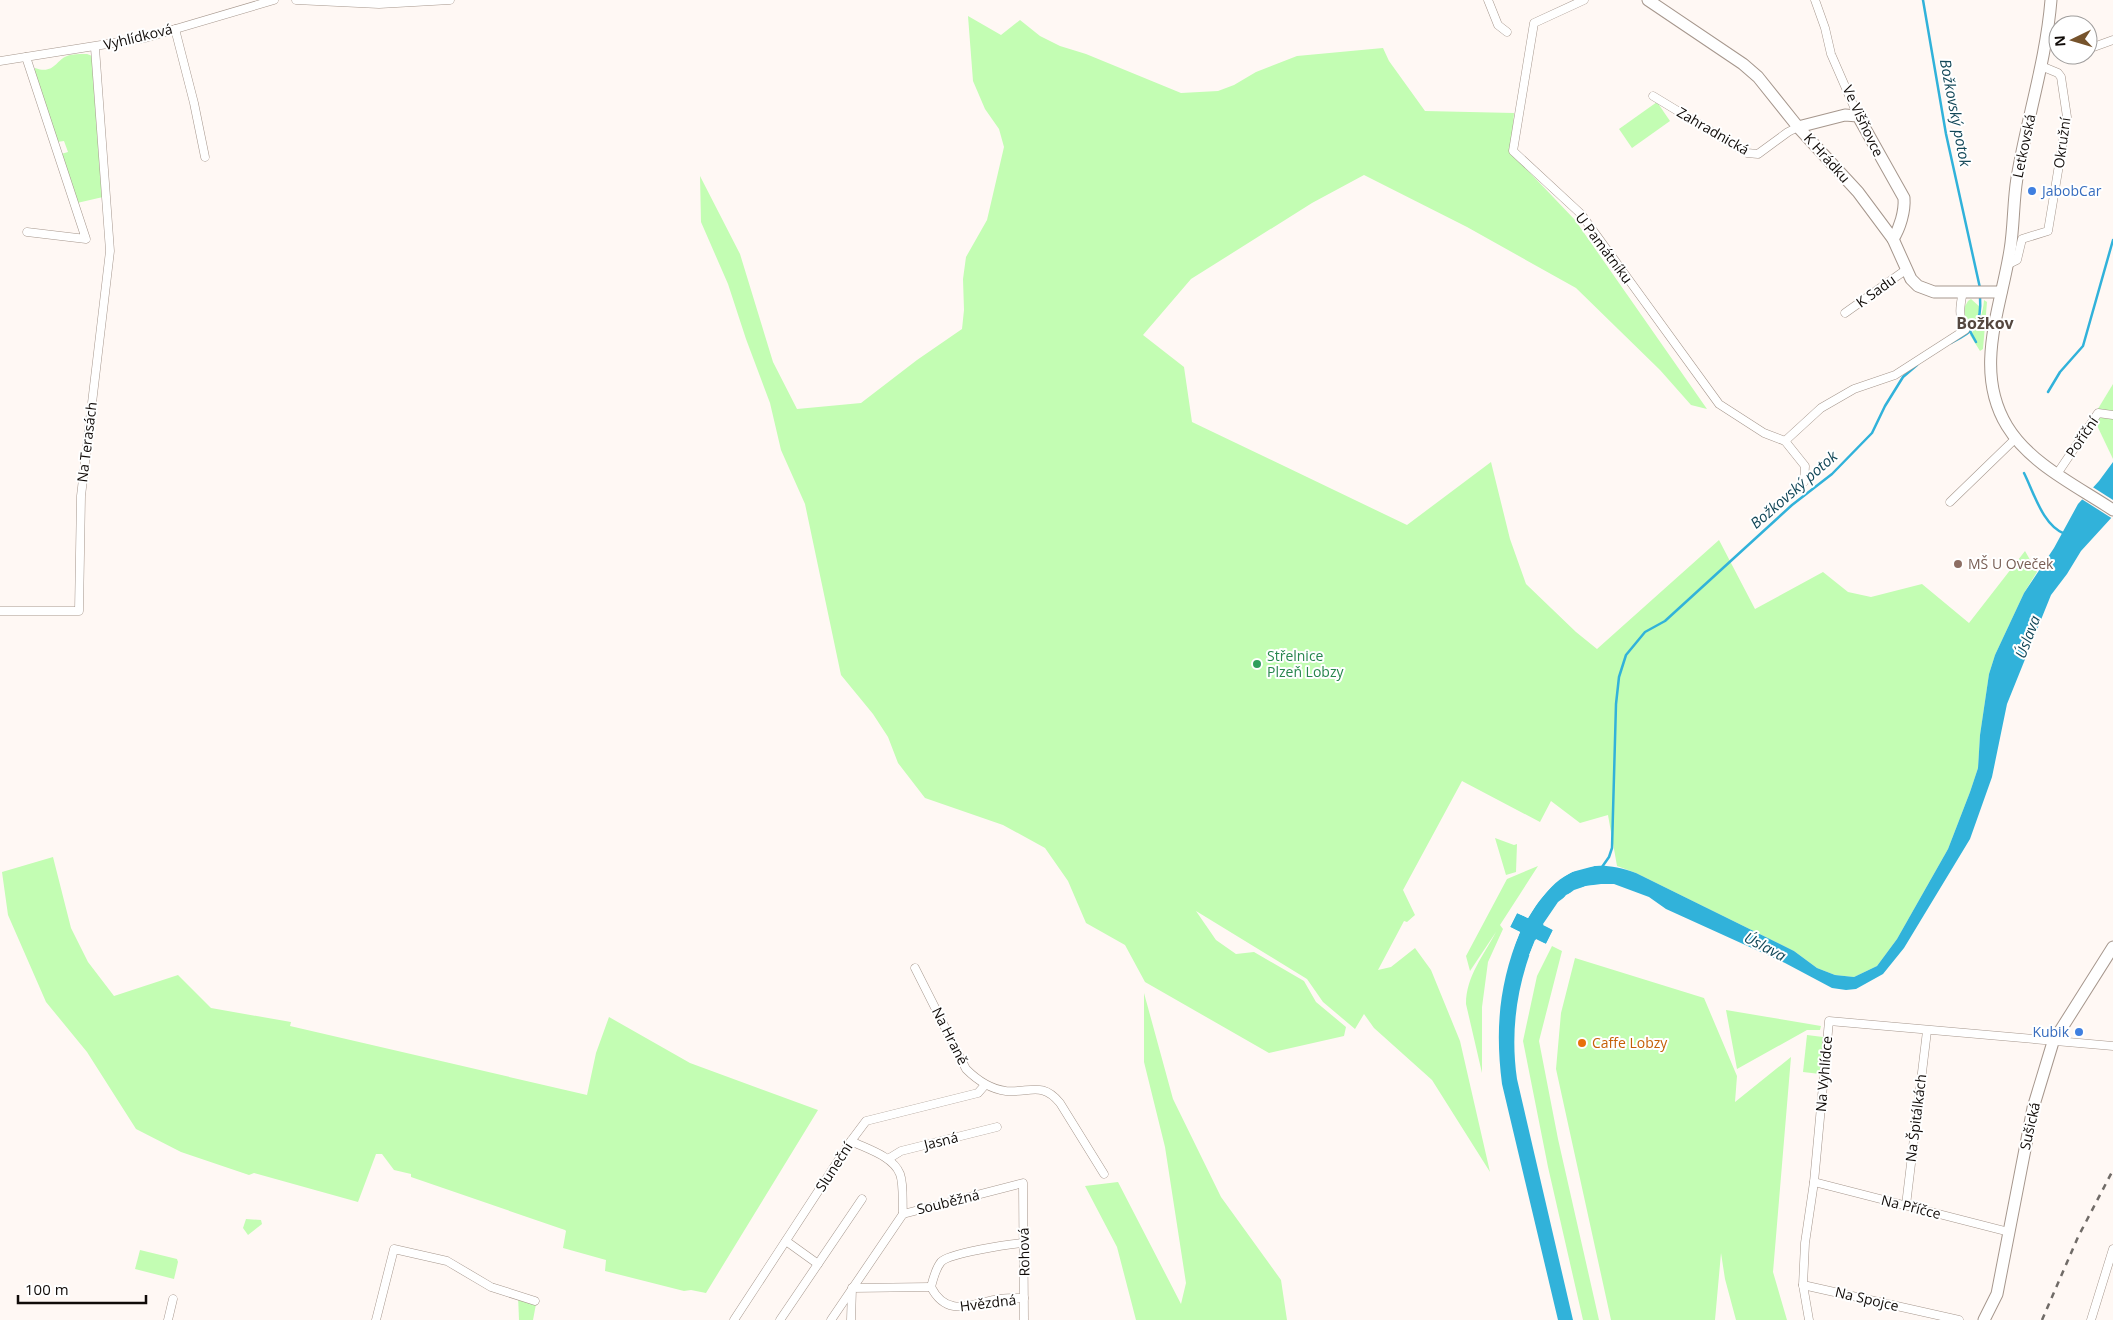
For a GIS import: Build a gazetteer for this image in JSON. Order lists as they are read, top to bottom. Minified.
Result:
{"streets":{"street":["Vyhlídková","Ve Višňovce","Zahradnická","Okružní","Letkovská","K Hrádku","U Památníku","K Sadu","Poříční","Na Terasách","Na Hraně","Na Vyhlídce","Na Špitálkách","Sušická","Jasná","Sluneční","Souběžná","Na Příčce","Rohová","Na Spojce","Hvězdná"]},"crossings":[["Vyhlídková","Na Terasách"],["Ve Višňovce","K Hrádku"],["Zahradnická","K Hrádku"],["Okružní","Letkovská"],["Letkovská","K Hrádku"],["Letkovská","Poříční"],["K Hrádku","K Sadu"],["Na Hraně","Sluneční"],["Na Vyhlídce","Na Špitálkách"],["Na Vyhlídce","Sušická"],["Na Vyhlídce","Na Příčce"],["Na Vyhlídce","Na Spojce"],["Na Špitálkách","Na Příčce"],["Sušická","Na Příčce"],["Souběžná","Rohová"],["Rohová","Hvězdná"]],"districts":["Božkov"],"water":["Božkovský potok","Úslava"],"places":["JabobCar","MŠ U Oveček","Střelnice Plzeň Lobzy","Kubik","Caffe Lobzy"],"scale_bar":"100 m","north":"left"}
